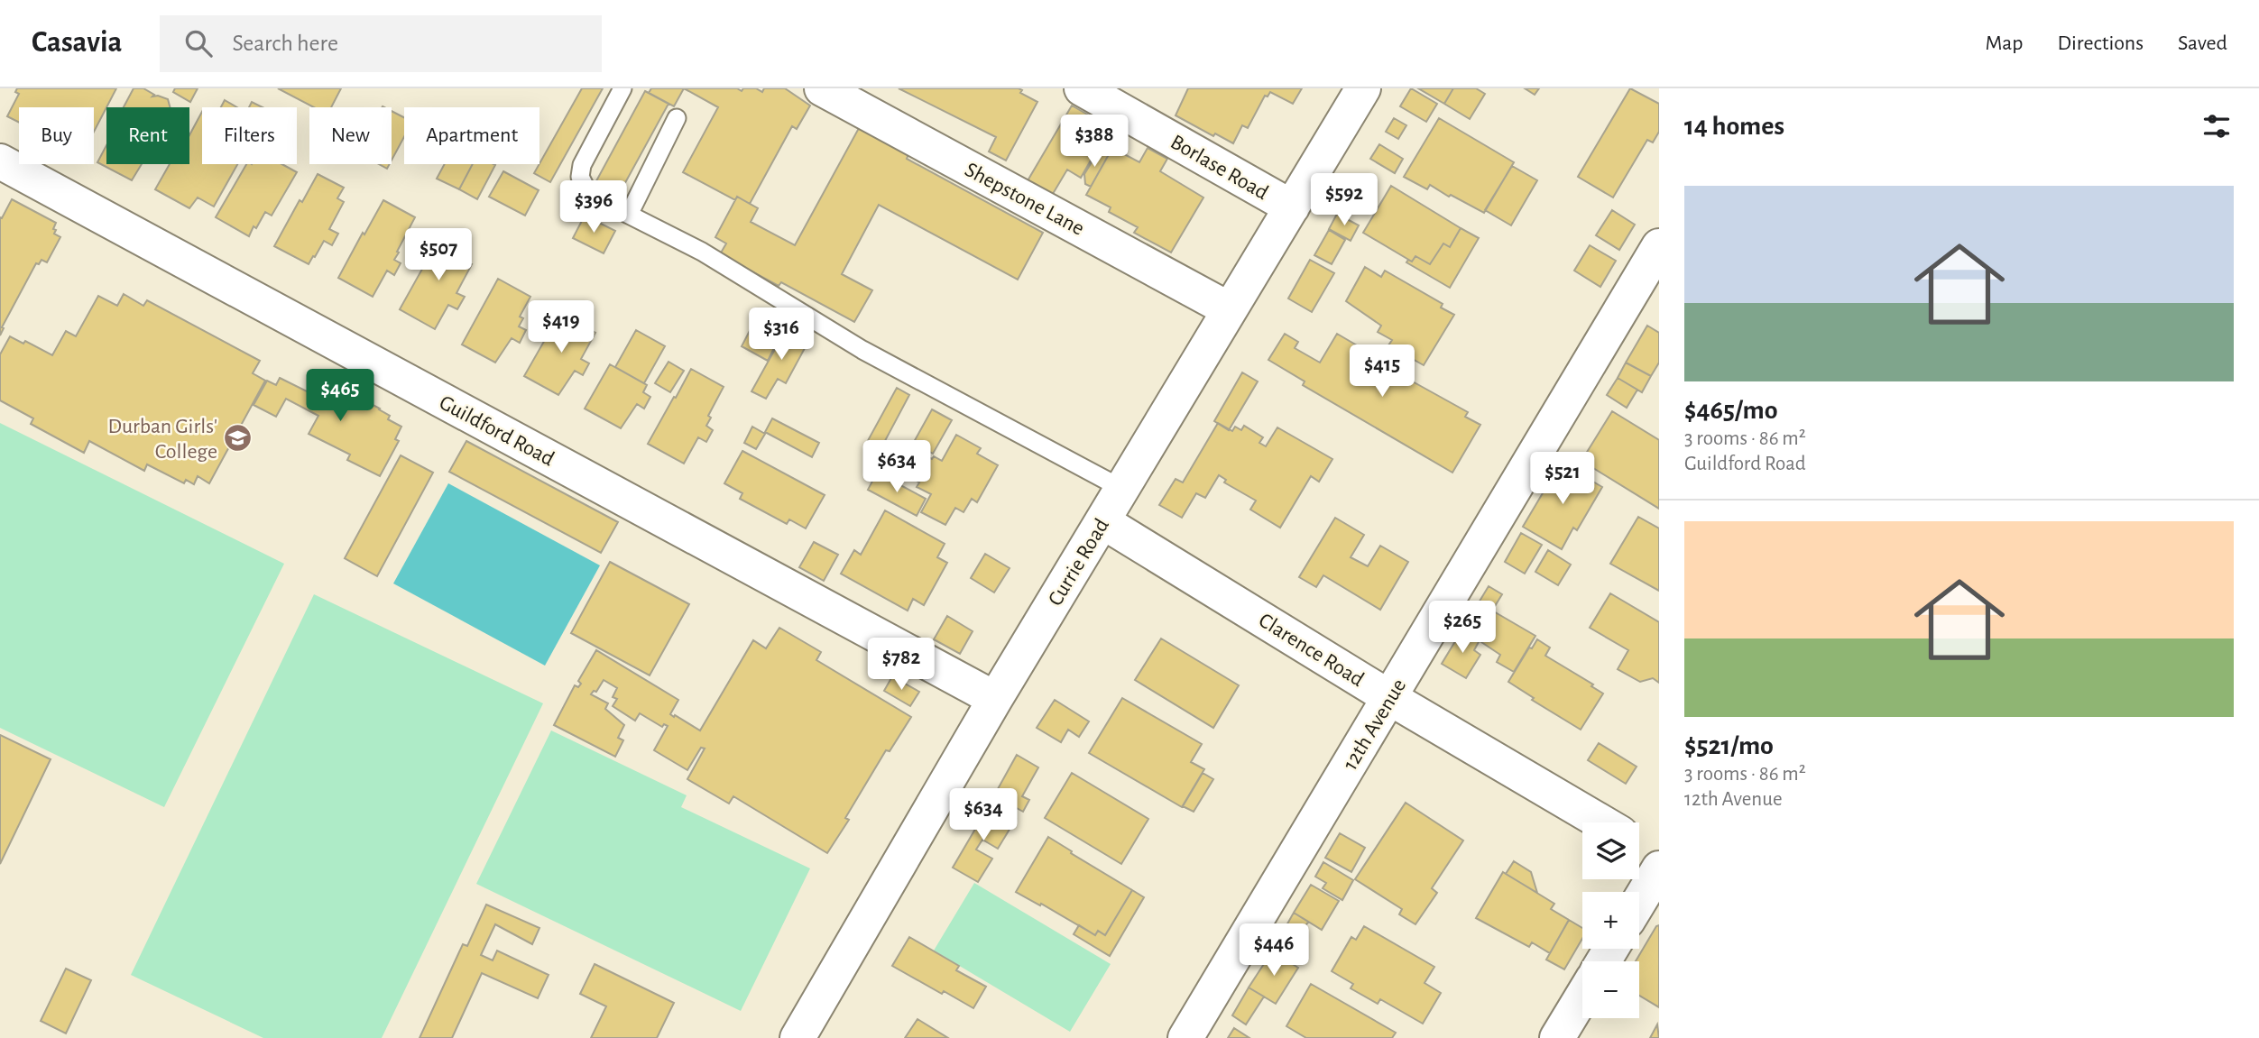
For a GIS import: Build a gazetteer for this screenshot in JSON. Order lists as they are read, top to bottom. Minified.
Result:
{"streets":{"street":["Borlase Road","Shepstone Lane","Guildford Road","Currie Road","Clarence Road","12th Avenue"]},"crossings":[["Borlase Road","Currie Road"],["Shepstone Lane","Currie Road"],["Guildford Road","Currie Road"],["Currie Road","Clarence Road"],["Clarence Road","12th Avenue"]],"places":{"school or university":["Durban Girls' College"]},"page":{"header":"Casavia","search":"Search here","nav":["Map","Directions","Saved"],"heading":"14 homes","chip":["Buy","Rent","Filters","New","Apartment"],"price":["$388","$592","$396","$507","$419","$316","$415","$465","$634","$521","$265","$782","$634","$446"],"list":[{"name":"$465/mo","note":"3 rooms · 86 m² · Guildford Road"},{"name":"$521/mo","note":"3 rooms · 86 m² · 12th Avenue"}],"map_buttons":["+","−"]}}
